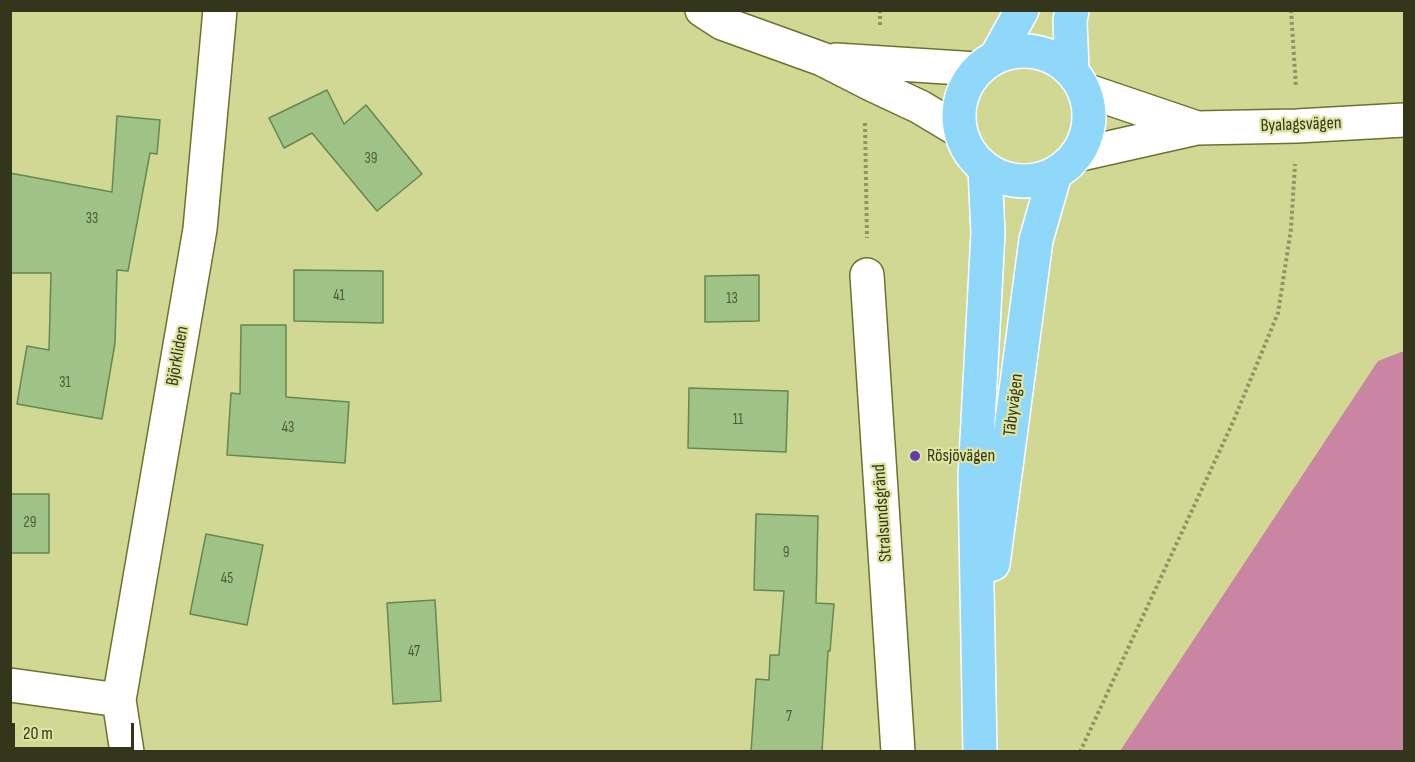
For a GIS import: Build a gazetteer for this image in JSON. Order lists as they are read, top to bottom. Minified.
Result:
{"streets":{"main road":["Täbyvägen"],"street":["Byalagsvägen","Björkliden","Stralsundsgränd"]},"crossings":[["Byalagsvägen","Täbyvägen"]],"places":["Rösjövägen"],"house_numbers":["39","33","41","13","31","11","43","29","9","45","47","7"],"scale_bar":"20 m"}
